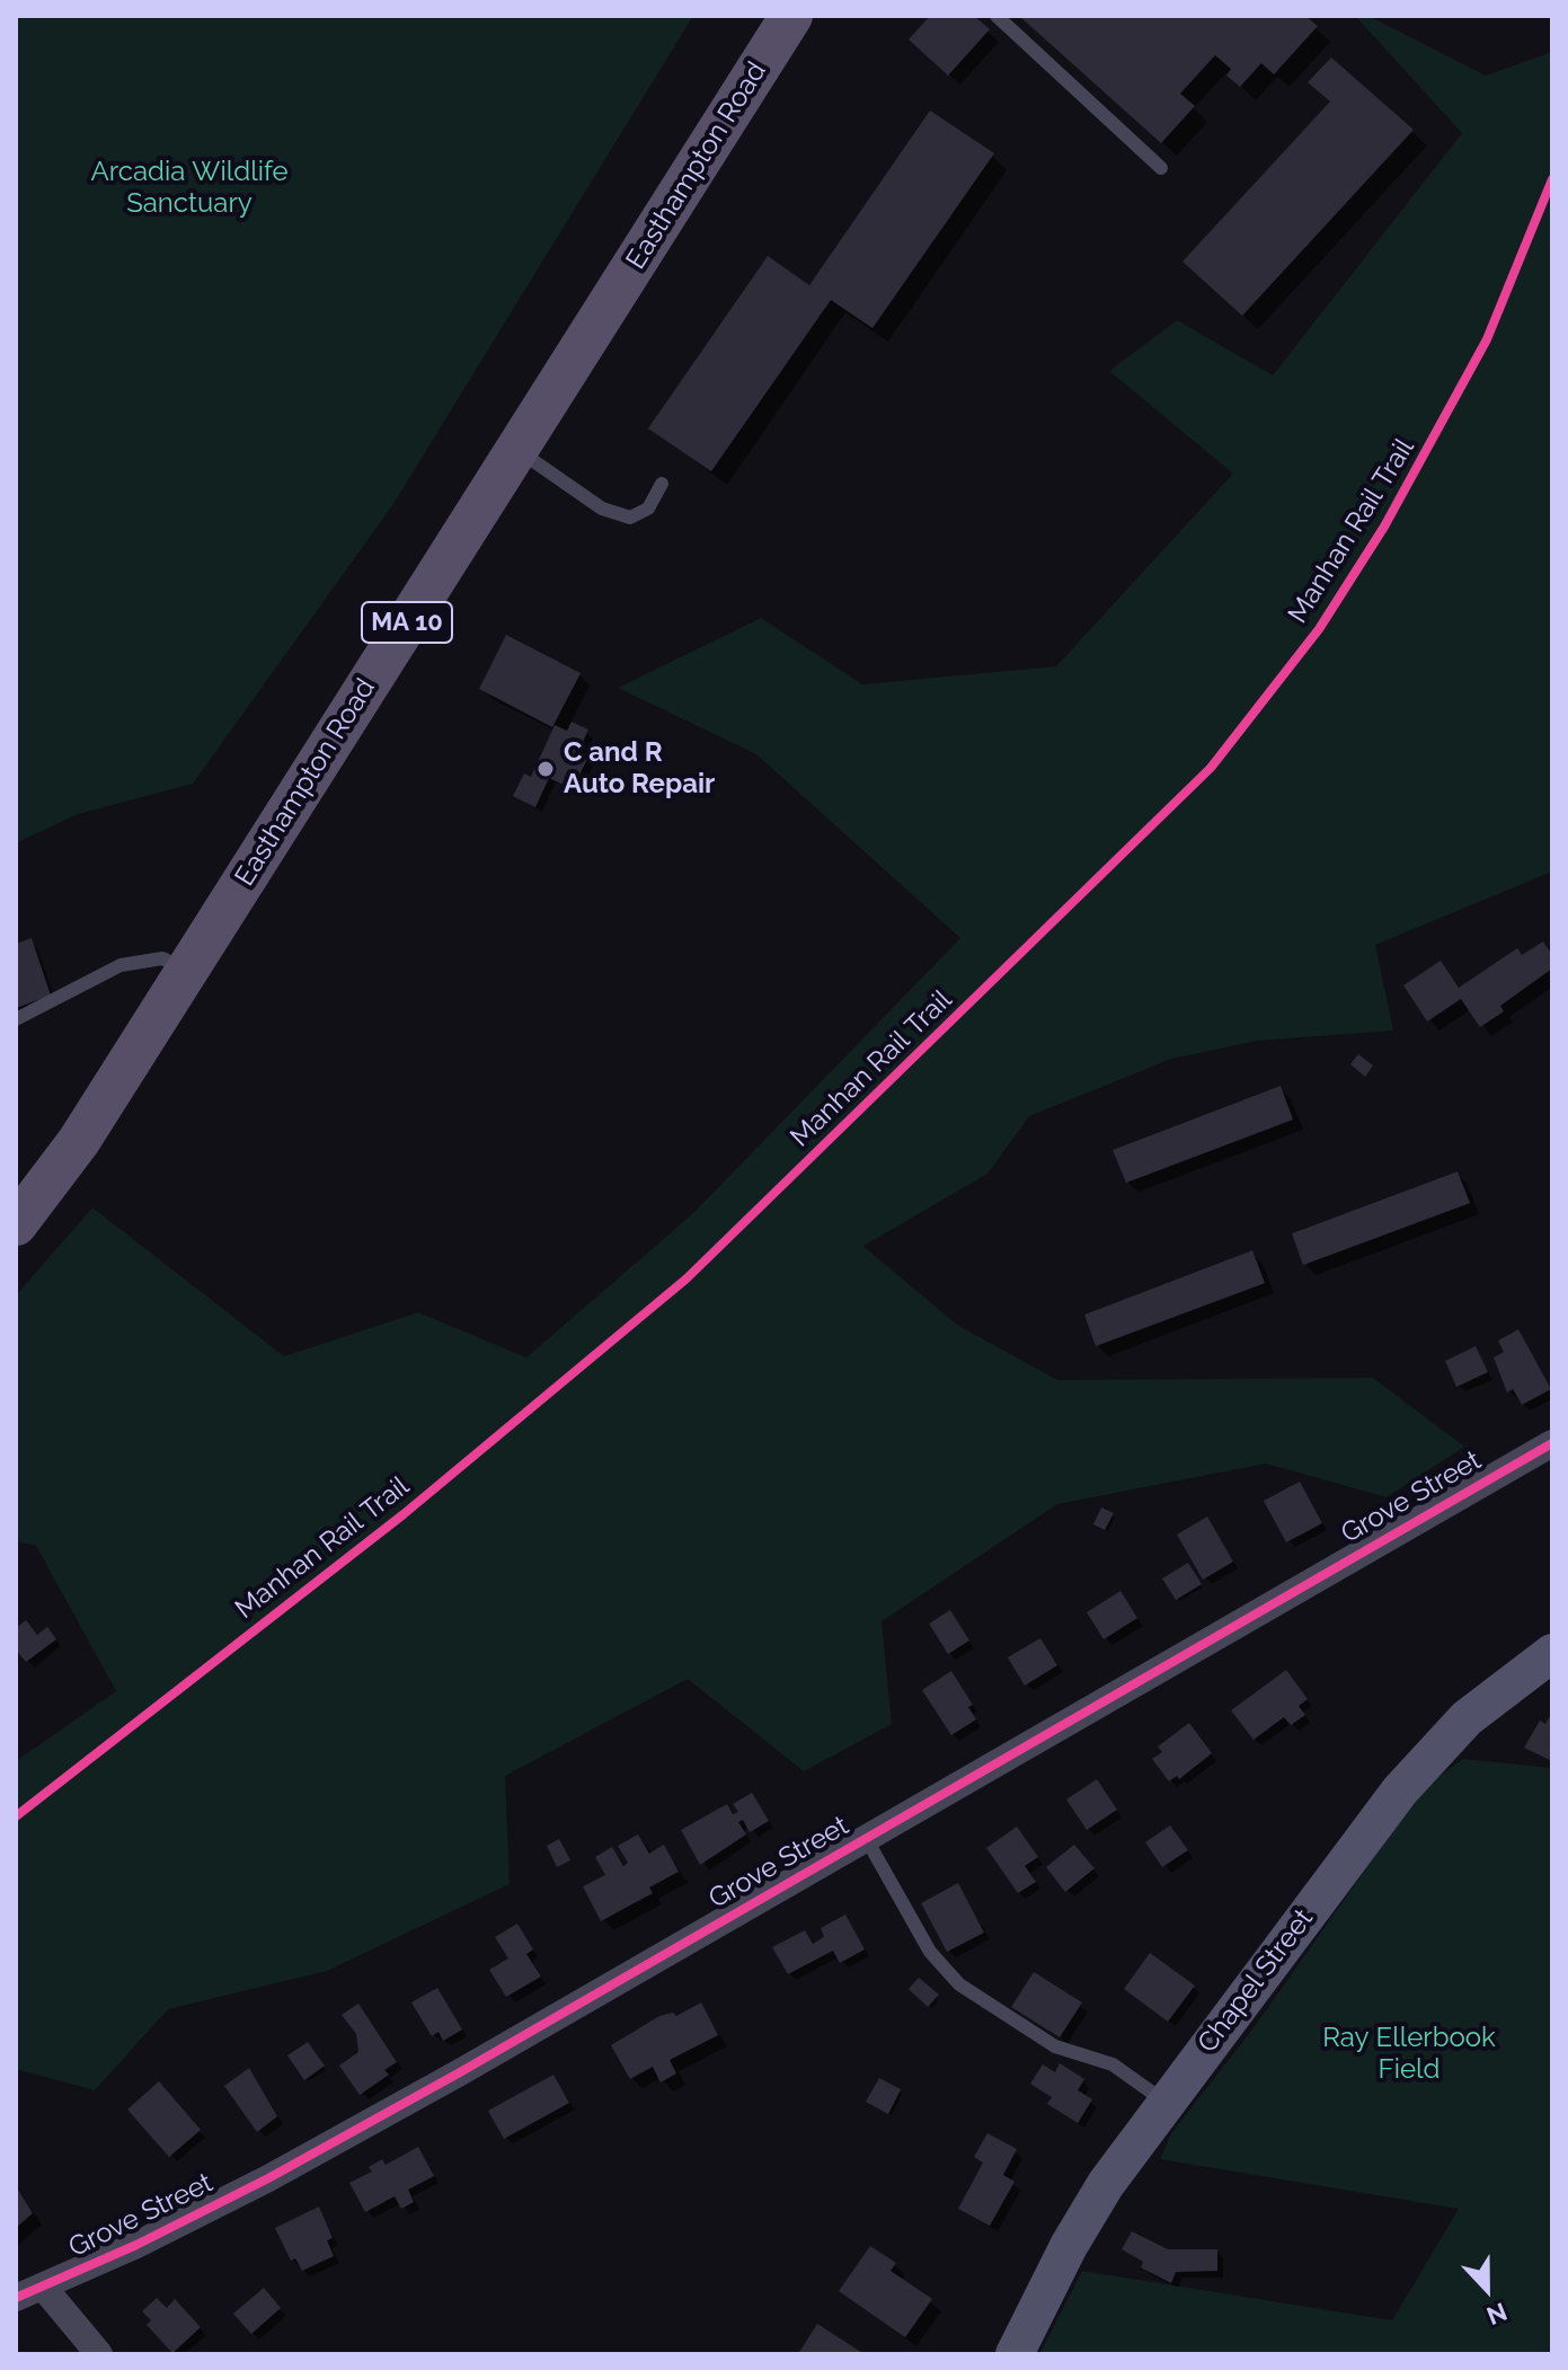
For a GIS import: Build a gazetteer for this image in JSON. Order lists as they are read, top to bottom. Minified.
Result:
{"streets":{"main road":["Easthampton Road","MA 10","Chapel Street"],"street":["Grove Street"],"cycle path":["Manhan Rail Trail"]},"parks":["Arcadia Wildlife Sanctuary","Ray Ellerbook Field"],"places":["C and R Auto Repair"],"north":"bottom"}
